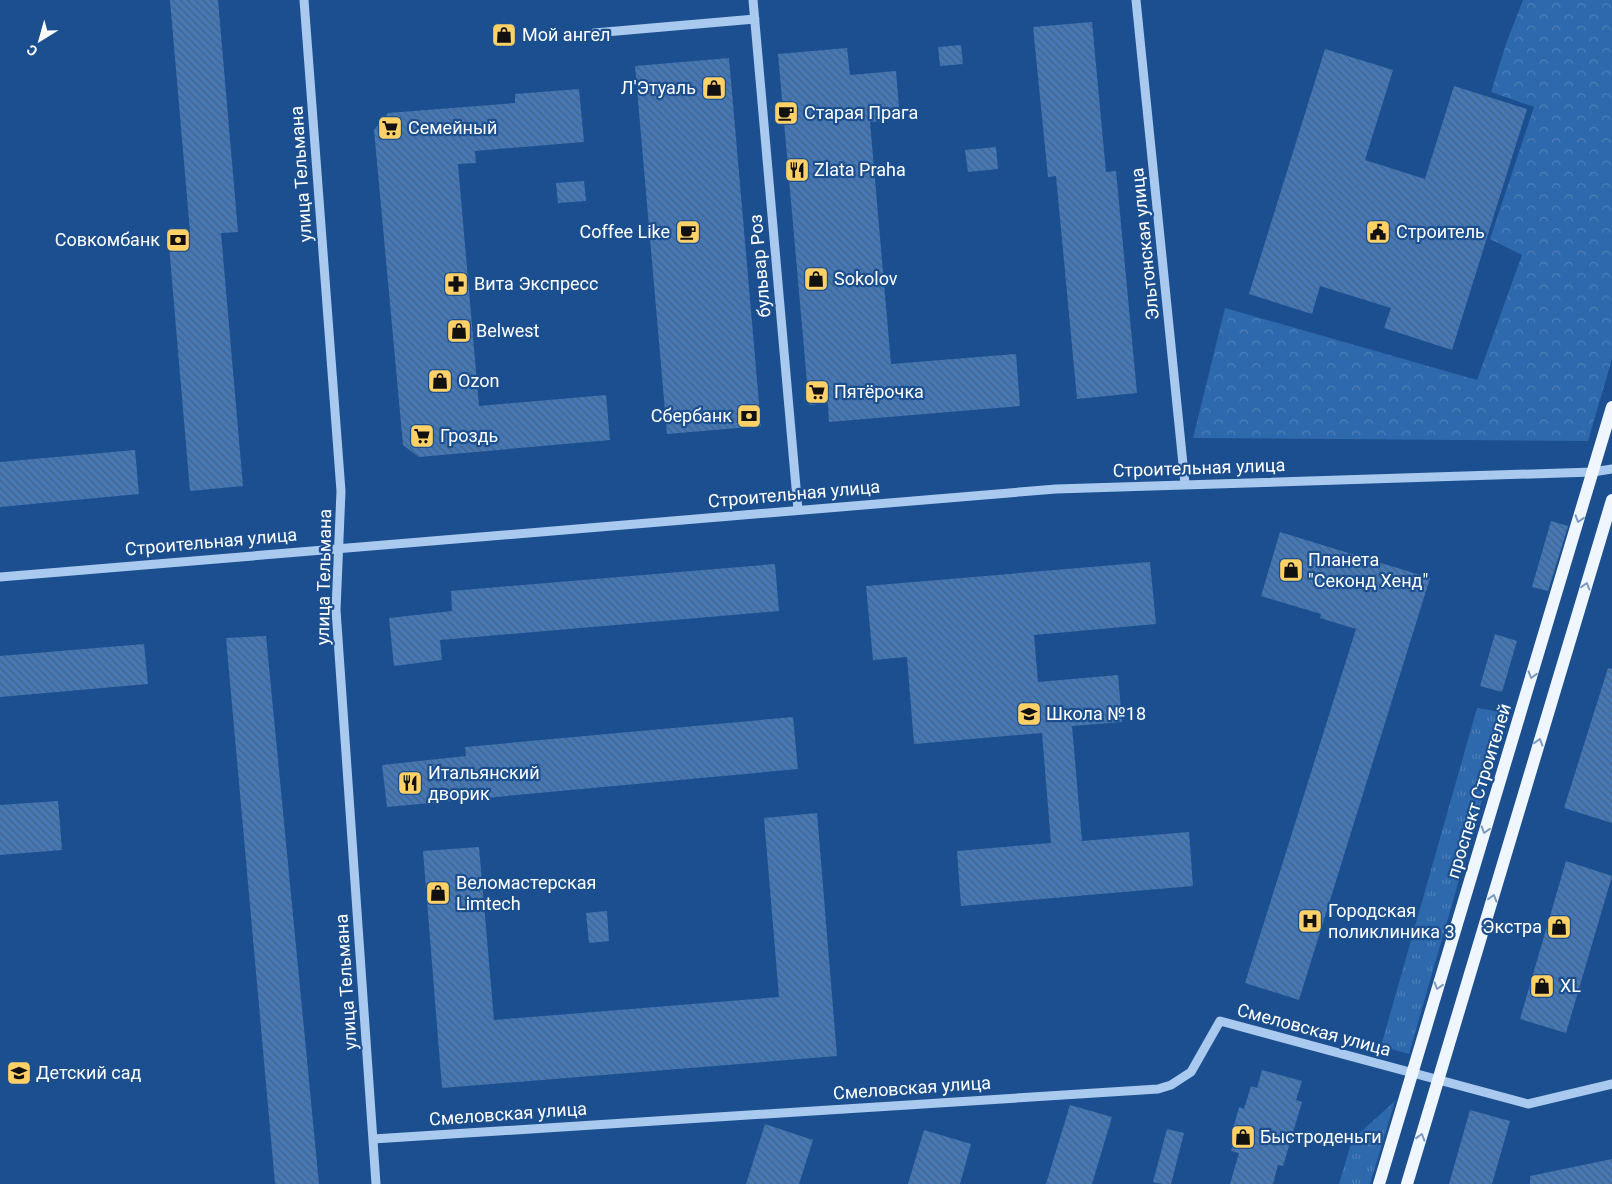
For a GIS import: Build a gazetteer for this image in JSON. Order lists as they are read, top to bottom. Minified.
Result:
{"streets":{"main road":["проспект Строителей"],"street":["улица Тельмана","Эльтонская улица","бульвар Роз","Строительная улица","Смеловская улица"]},"crossings":[["улица Тельмана","Строительная улица"],["улица Тельмана","Смеловская улица"],["Эльтонская улица","Строительная улица"],["бульвар Роз","Строительная улица"],["Строительная улица","проспект Строителей"],["проспект Строителей","Смеловская улица"]],"places":{"shop":["Мой ангел","Л'Этуаль","Sokolov","Belwest","Ozon","Планета \"Секонд Хенд\"","Веломастерская Limtech","Экстра","XL","Быстроденьги"],"cafe":["Старая Прага","Coffee Like"],"supermarket":["Семейный","Пятёрочка","Гроздь"],"restaurant":["Zlata Praha","Итальянский дворик"],"public building":["Строитель"],"bank":["Совкомбанк","Сбербанк"],"pharmacy":["Вита Экспресс"],"school or university":["Школа №18","Детский сад"],"hospital":["Городская поликлиника 3"]},"north":"bottom left"}
